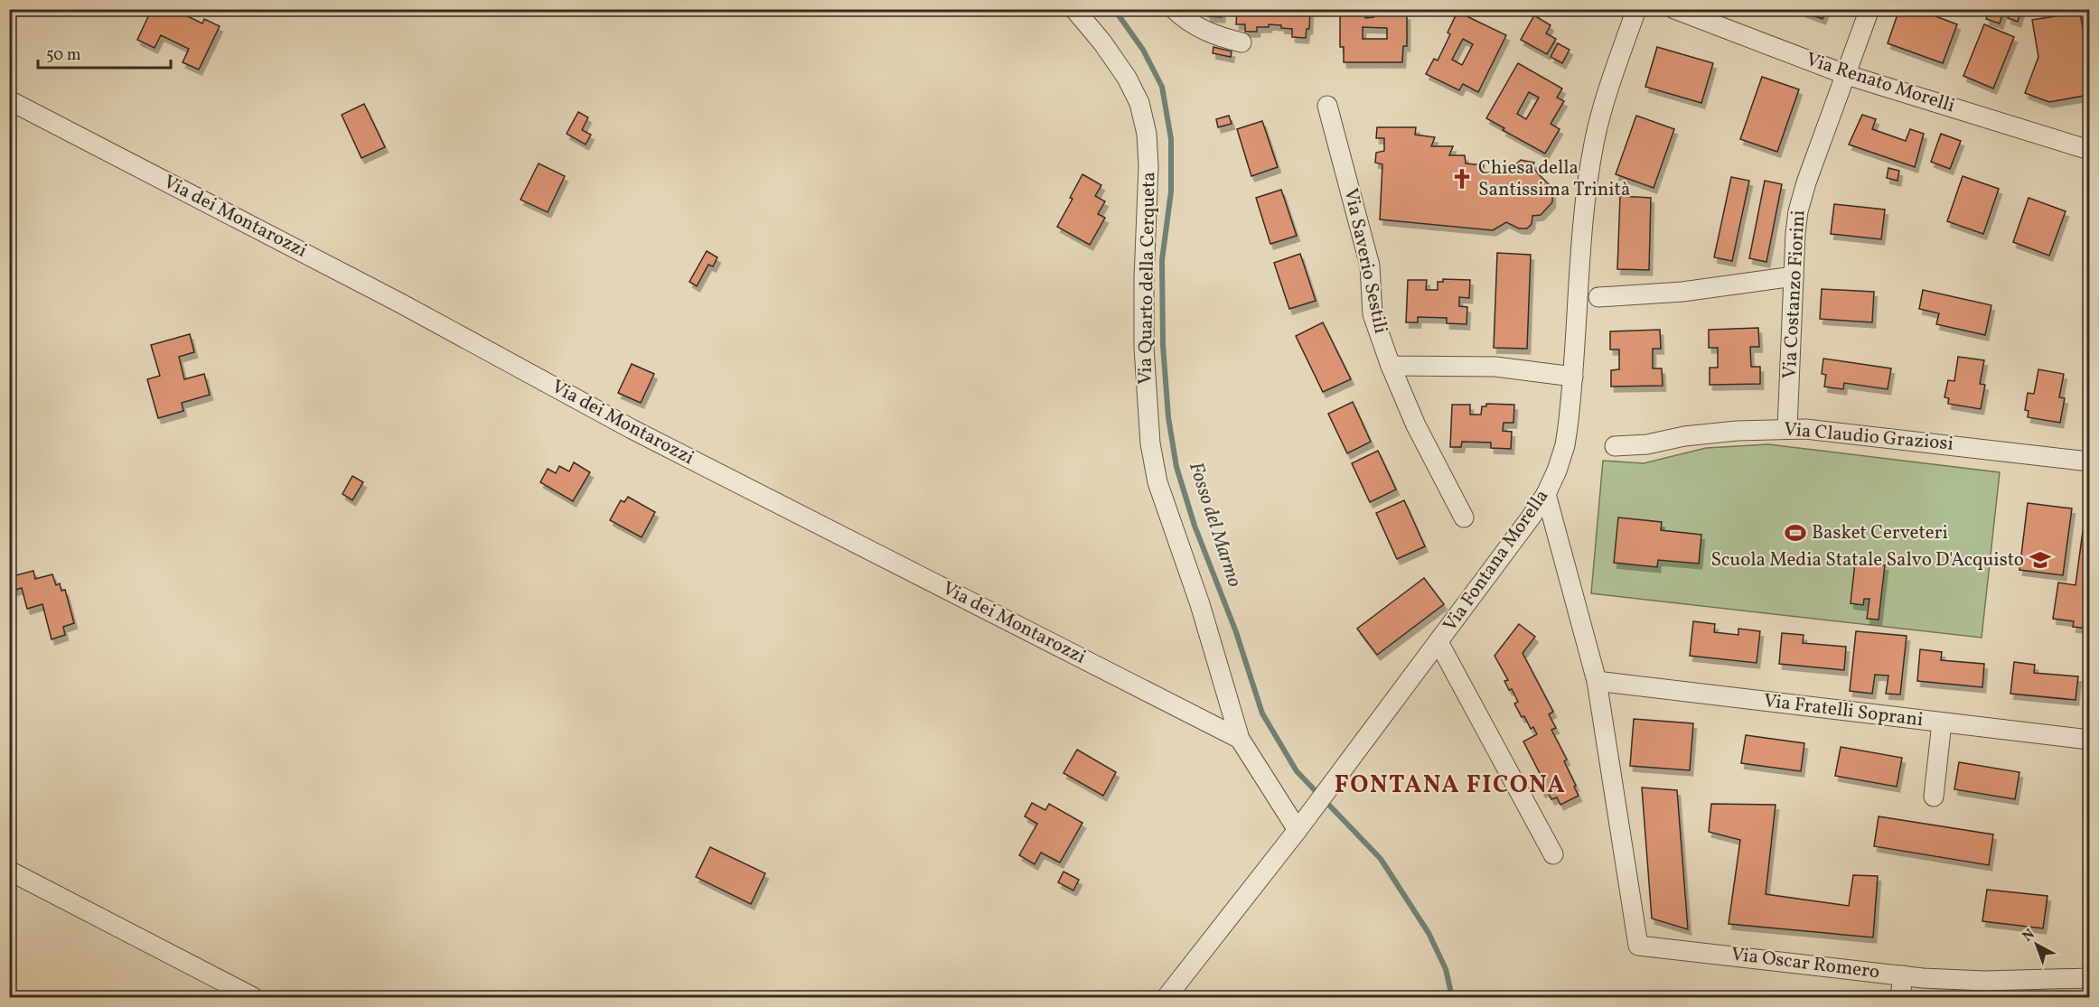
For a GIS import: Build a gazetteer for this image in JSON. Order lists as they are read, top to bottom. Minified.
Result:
{"streets":{"street":["Via Renato Morelli","Via dei Montarozzi","Via Saverio Sestili","Via Quarto della Cerqueta","Via Costanzo Fiorini","Via Claudio Graziosi","Via Fontana Morella","Via Fratelli Soprani","Via Oscar Romero"]},"crossings":[["Via Renato Morelli","Via Costanzo Fiorini"],["Via dei Montarozzi","Via Quarto della Cerqueta"],["Via Quarto della Cerqueta","Via Fontana Morella"],["Via Costanzo Fiorini","Via Claudio Graziosi"],["Via Fratelli Soprani","Via Oscar Romero"]],"districts":["FONTANA FICONA"],"water":["Fosso del Marmo"],"places":{"church":["Chiesa della Santissima Trinità"],"sports":["Basket Cerveteri"],"school or university":["Scuola Media Statale Salvo D'Acquisto"]},"scale_bar":"50 m","north":"top left"}
